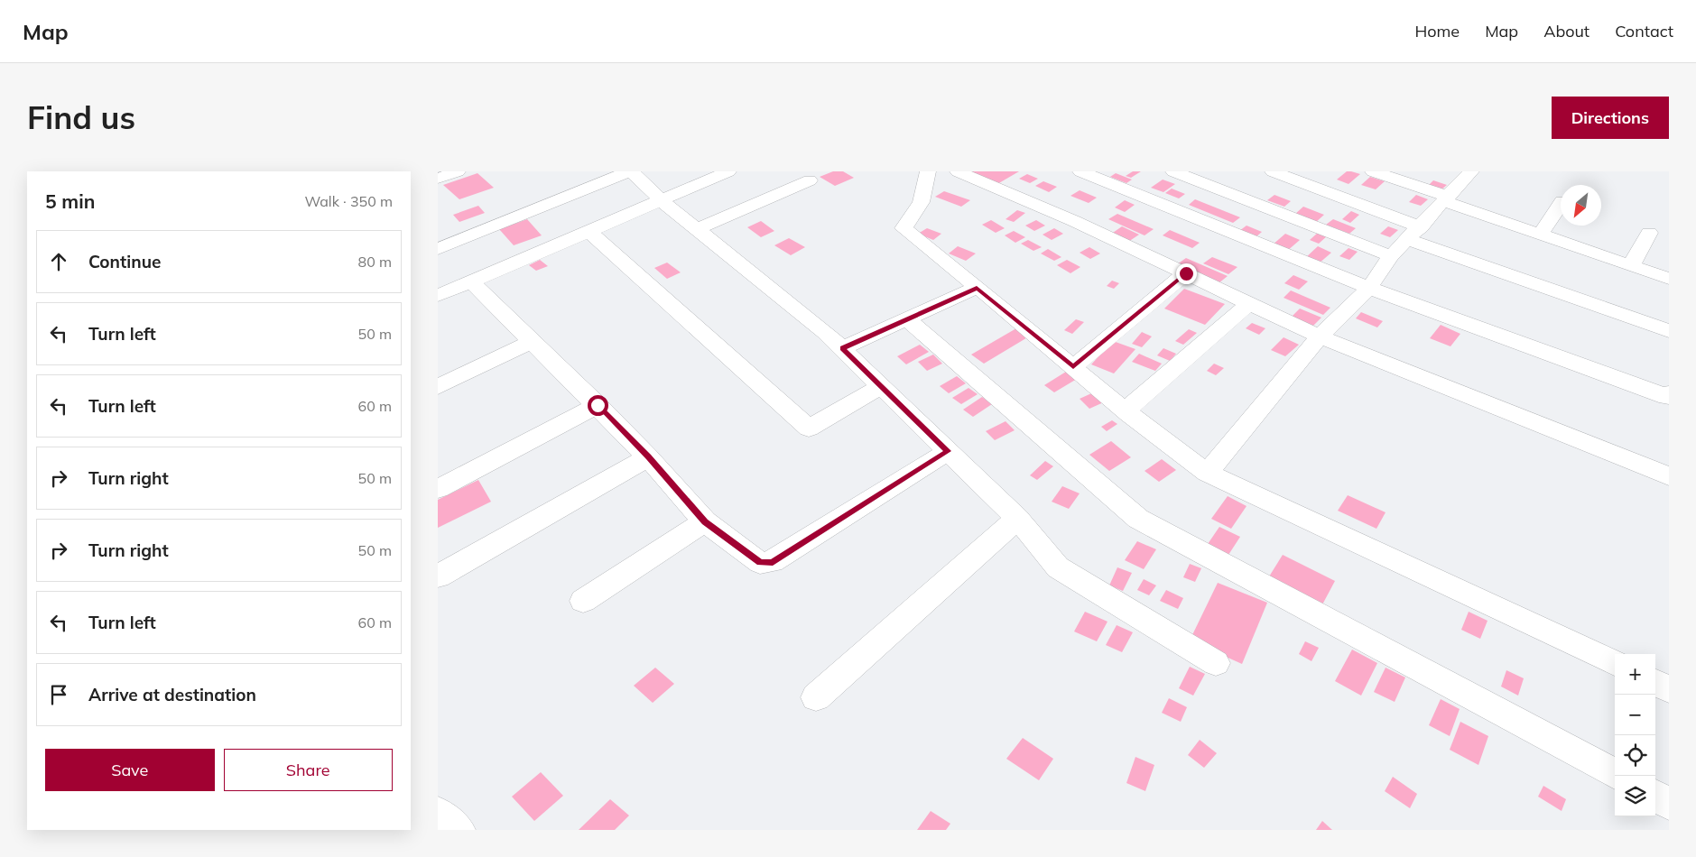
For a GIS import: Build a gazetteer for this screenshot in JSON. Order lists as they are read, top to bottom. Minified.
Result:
{"north":"bottom left","page":{"header":"Map","nav":["Home","Map","About","Contact"],"buttons":["Directions",["Save","Share"]],"title":"Find us","heading":["5 min","Walk · 350 m"],"list":[["Continue","80 m"],["Turn left","50 m"],["Turn left","60 m"],["Turn right","50 m"],["Turn right","50 m"],["Turn left","60 m"],"Arrive at destination"],"map_buttons":["+","−"]}}
